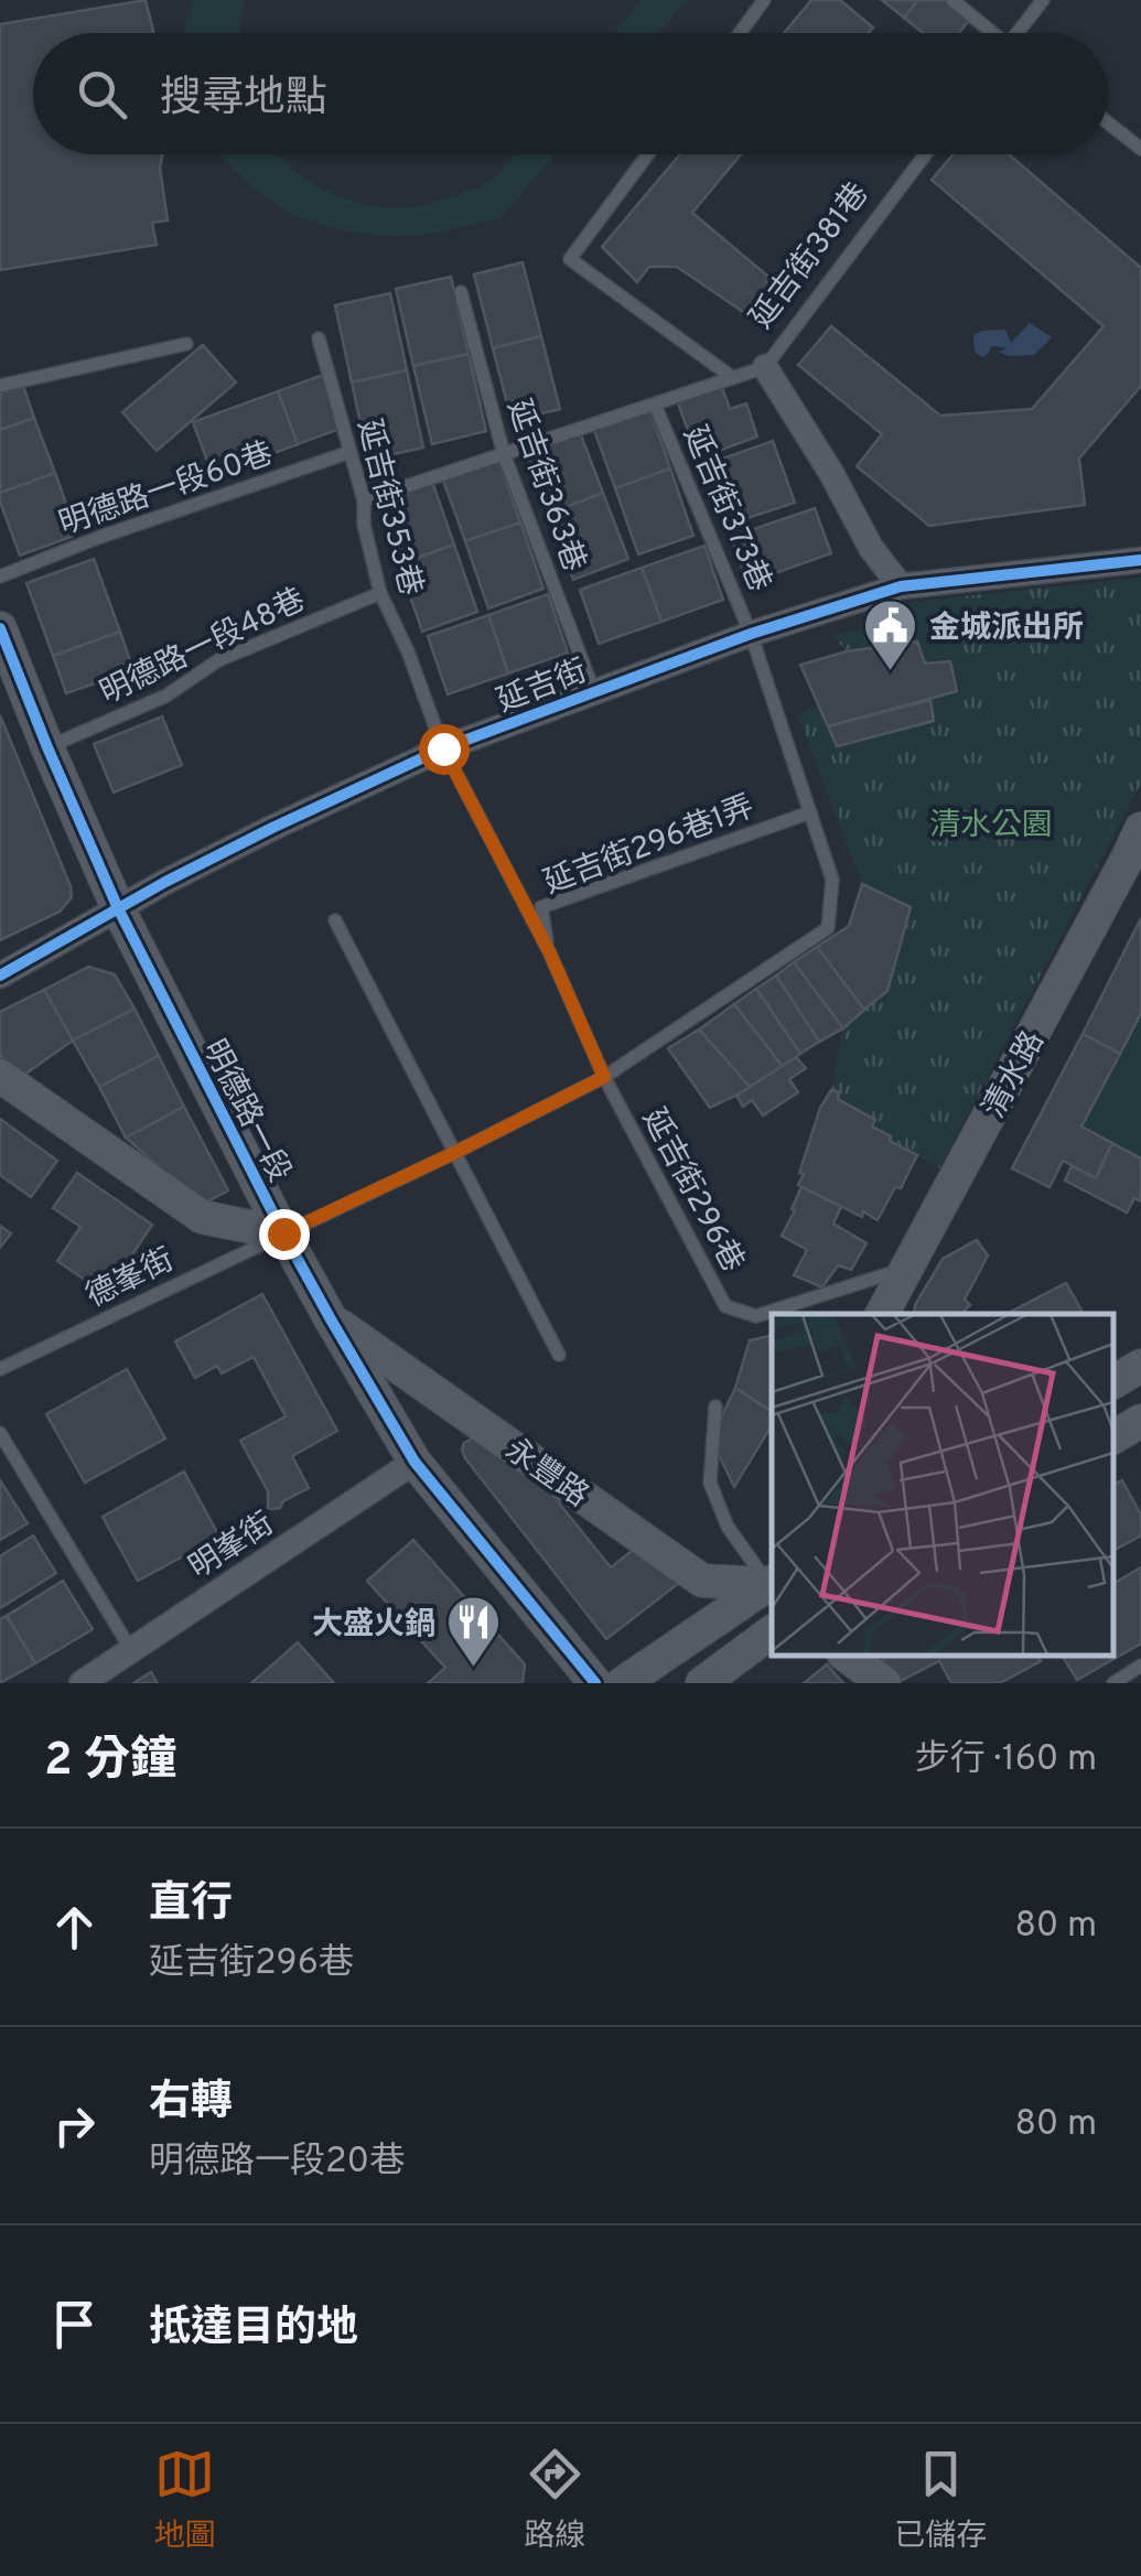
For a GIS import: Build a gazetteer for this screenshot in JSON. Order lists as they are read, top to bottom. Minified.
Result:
{"streets":{"street":["延吉街381巷","延吉街","清水路","明德路一段","永豐路","明峯街"],"lane":["延吉街363巷","明德路一段60巷","延吉街353巷","延吉街373巷","明德路一段48巷","延吉街296巷1弄","延吉街296巷","德峯街"]},"crossings":[["延吉街381巷","延吉街"],["延吉街363巷","延吉街"],["明德路一段60巷","延吉街353巷"],["延吉街353巷","明德路一段48巷"],["延吉街353巷","延吉街"],["延吉街353巷","延吉街296巷"],["延吉街373巷","延吉街"],["延吉街373巷","延吉街296巷1弄"],["延吉街373巷","延吉街296巷"],["延吉街373巷","德峯街"],["明德路一段48巷","明德路一段"],["延吉街","明德路一段"],["延吉街","延吉街296巷"],["延吉街296巷1弄","延吉街296巷"],["清水路","延吉街296巷"],["明德路一段","德峯街"],["明德路一段","永豐路"],["明德路一段","明峯街"],["延吉街296巷","德峯街"]],"parks":["清水公園"],"places":{"public building":["金城派出所"],"restaurant":["大盛火鍋"]},"page":{"search":"搜尋地點","heading":["2 分鐘","步行 · 160 m"],"list":[["直行","延吉街296巷","80 m"],["右轉","明德路一段20巷","80 m"],"抵達目的地"],"nav":["地圖","路線","已儲存"]}}
